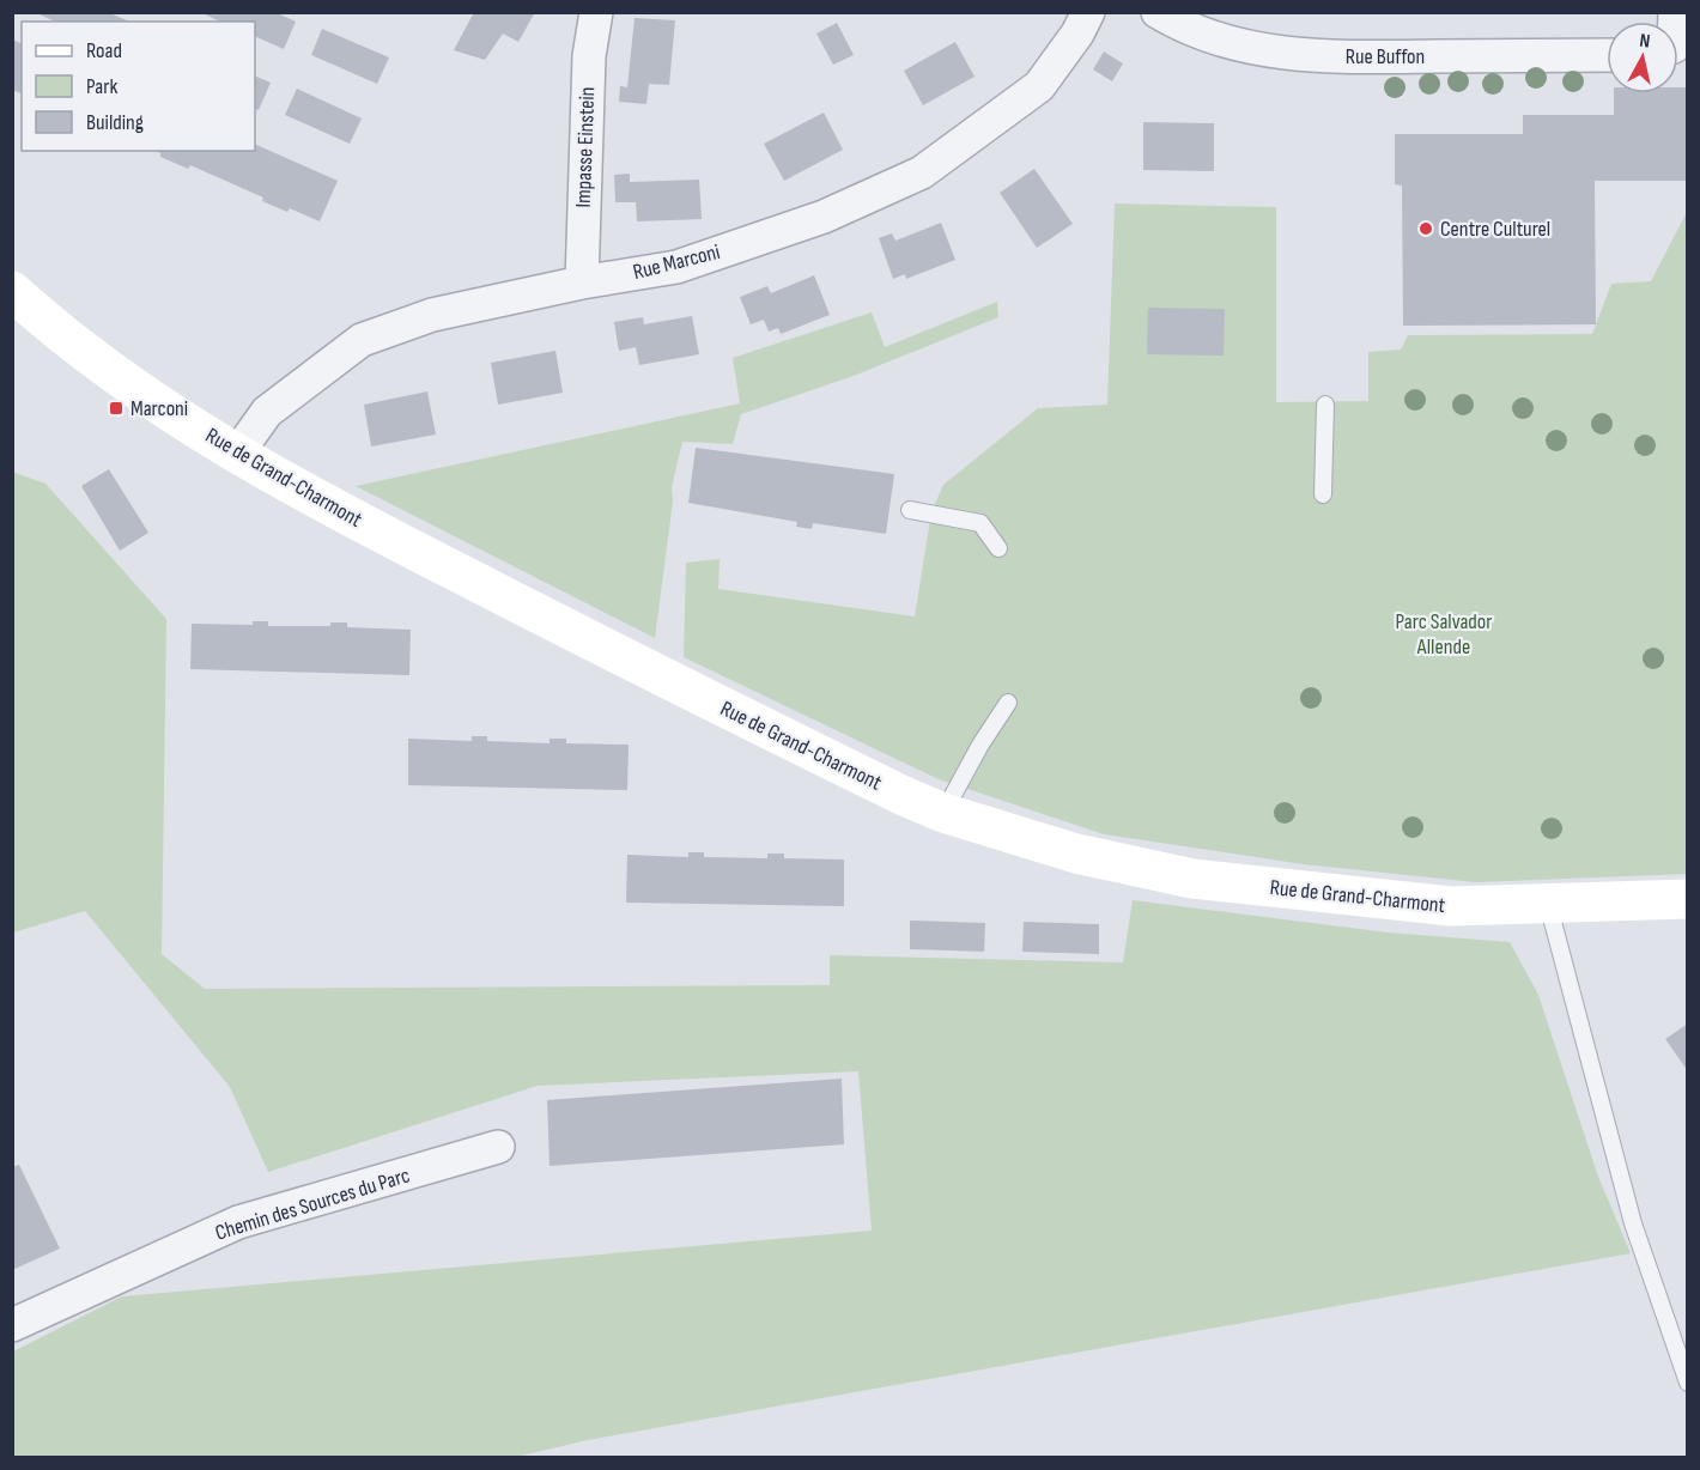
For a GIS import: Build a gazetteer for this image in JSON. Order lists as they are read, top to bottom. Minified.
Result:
{"streets":{"street":["Rue Buffon","Impasse Einstein","Rue Marconi","Rue de Grand-Charmont","Chemin des Sources du Parc"]},"crossings":[["Impasse Einstein","Rue Marconi"],["Rue Marconi","Rue de Grand-Charmont"]],"parks":["Parc Salvador Allende"],"places":{"other":["Centre Culturel"],"transit":["Marconi"]},"legend":["Road","Park","Building"],"north":"top"}
